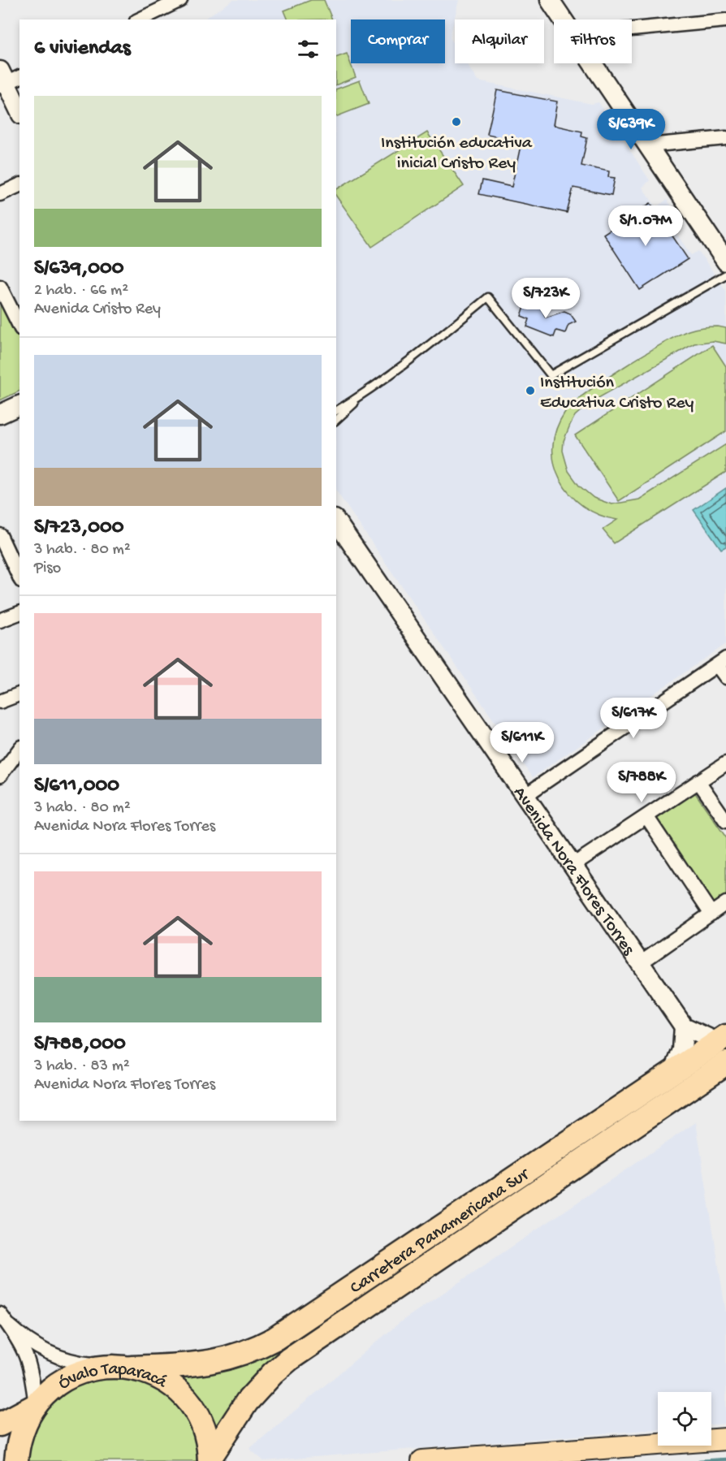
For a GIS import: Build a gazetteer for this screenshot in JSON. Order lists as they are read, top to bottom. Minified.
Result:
{"streets":{"highway":["Carretera Panamericana Sur","Óvalo Taparacá"],"street":["Avenida Nora Flores Torres"]},"crossings":[["Avenida Nora Flores Torres","Carretera Panamericana Sur"],["Carretera Panamericana Sur","Óvalo Taparacá"]],"places":["Institución educativa inicial Cristo Rey","Institución Educativa Cristo Rey"],"page":{"chip":["Comprar","Alquilar","Filtros"],"heading":"6 viviendas","list":[{"name":"S/639,000","note":"2 hab. · 66 m² · Avenida Cristo Rey"},{"name":"S/723,000","note":"3 hab. · 80 m² · Piso"},{"name":"S/611,000","note":"3 hab. · 80 m² · Avenida Nora Flores Torres"},{"name":"S/788,000","note":"3 hab. · 83 m² · Avenida Nora Flores Torres"}],"price":["S/639K","S/1.07M","S/723K","S/617K","S/611K","S/788K"]}}
